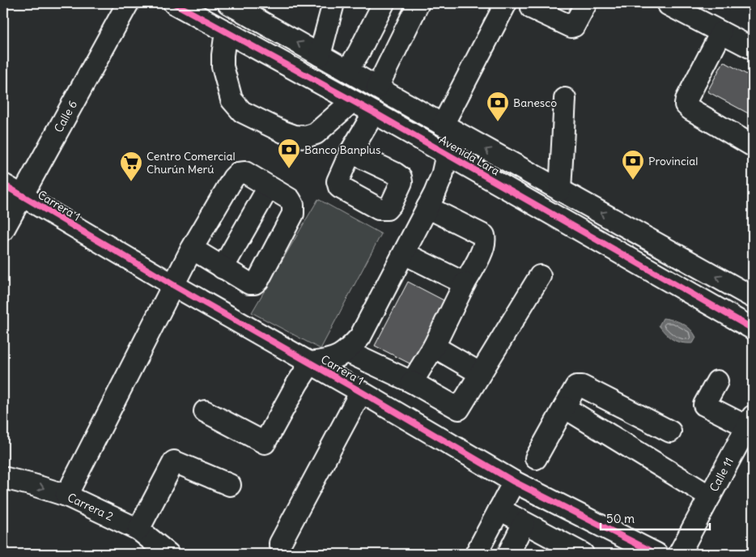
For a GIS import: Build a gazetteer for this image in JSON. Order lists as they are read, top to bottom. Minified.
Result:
{"streets":{"street":["Calle 6","Avenida Lara","Carrera 1","Calle 11","Carrera 2"]},"crossings":[["Calle 6","Carrera 1"]],"one_way":["Carrera 2"],"places":{"bank":["Banesco","Banco Banplus","Provincial"],"supermarket":["Centro Comercial Churún Merú"]},"scale_bar":"50 m"}
